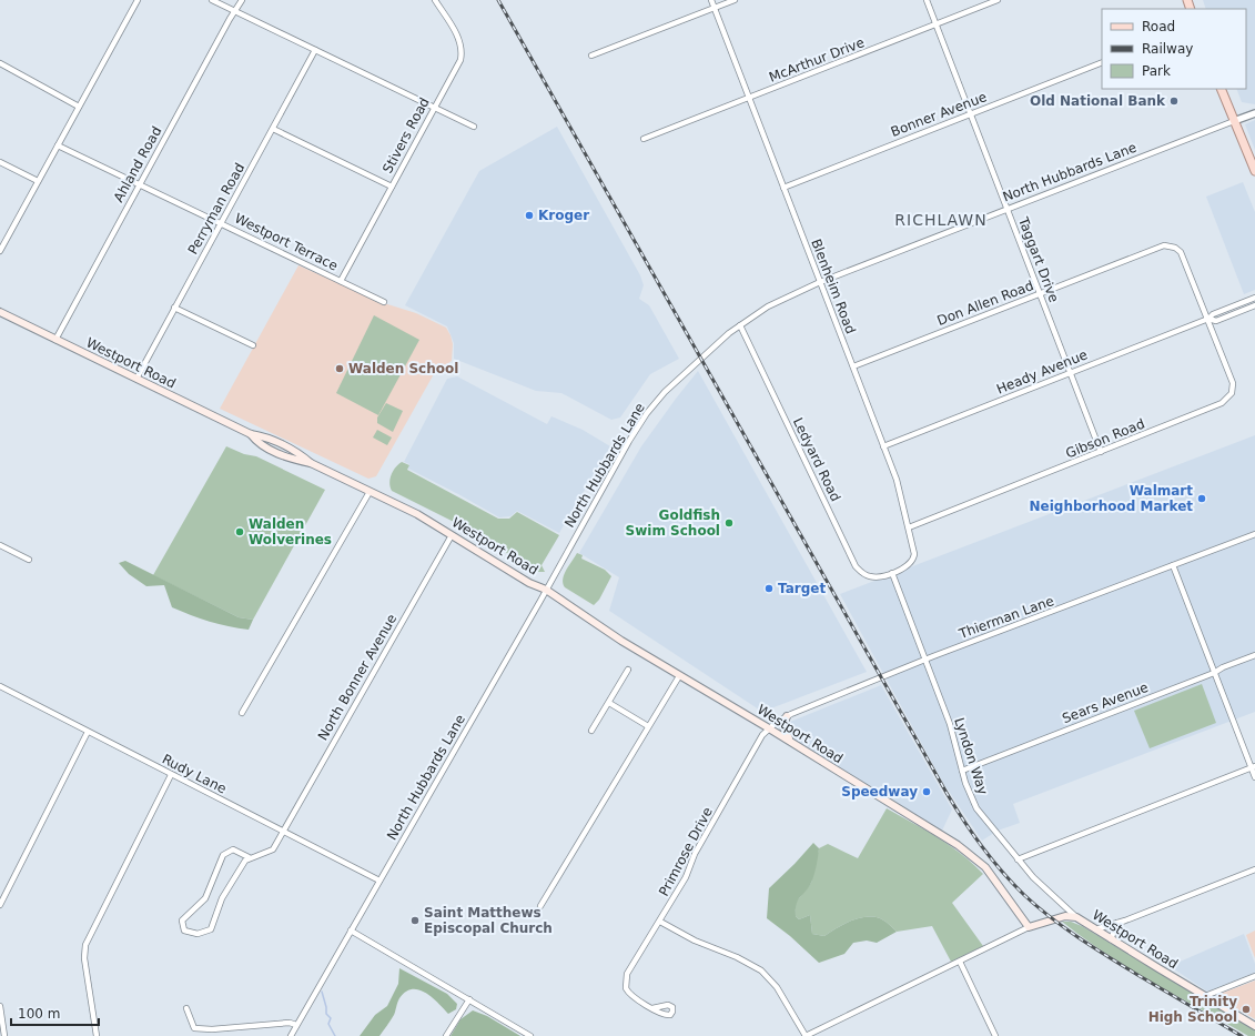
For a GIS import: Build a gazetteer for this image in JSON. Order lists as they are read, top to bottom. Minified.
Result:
{"streets":{"main road":["Westport Road"],"street":["McArthur Drive","Bonner Avenue","Stivers Road","Ahland Road","North Hubbards Lane","Perryman Road","Westport Terrace","Taggart Drive","Blenheim Road","Don Allen Road","Heady Avenue","Gibson Road","Ledyard Road","Thierman Lane","North Bonner Avenue","Sears Avenue","Lyndon Way","Rudy Lane","Primrose Drive"]},"crossings":[["McArthur Drive","Taggart Drive"],["McArthur Drive","Blenheim Road"],["Bonner Avenue","Taggart Drive"],["Bonner Avenue","Blenheim Road"],["Stivers Road","Westport Terrace"],["Ahland Road","Westport Terrace"],["Ahland Road","Westport Road"],["North Hubbards Lane","Taggart Drive"],["North Hubbards Lane","Blenheim Road"],["North Hubbards Lane","Westport Road"],["North Hubbards Lane","Ledyard Road"],["North Hubbards Lane","Rudy Lane"],["Perryman Road","Westport Terrace"],["Perryman Road","Westport Road"],["Taggart Drive","Don Allen Road"],["Taggart Drive","Heady Avenue"],["Taggart Drive","Gibson Road"],["Blenheim Road","Don Allen Road"],["Blenheim Road","Heady Avenue"],["Blenheim Road","Gibson Road"],["Blenheim Road","Ledyard Road"],["Blenheim Road","Lyndon Way"],["Don Allen Road","Heady Avenue"],["Don Allen Road","Gibson Road"],["Westport Road","Thierman Lane"],["Westport Road","North Bonner Avenue"],["Westport Road","Lyndon Way"],["Westport Road","Primrose Drive"],["Heady Avenue","Gibson Road"],["Ledyard Road","Lyndon Way"],["Thierman Lane","Lyndon Way"],["Thierman Lane","Primrose Drive"],["North Bonner Avenue","Rudy Lane"],["Sears Avenue","Lyndon Way"]],"districts":["RICHLAWN"],"places":["Old National Bank","Kroger","Walden School","Walmart Neighborhood Market","Goldfish Swim School","Walden Wolverines","Target","Speedway","Saint Matthews Episcopal Church","Trinity High School"],"legend":["Road","Railway","Park"],"scale_bar":"100 m"}
